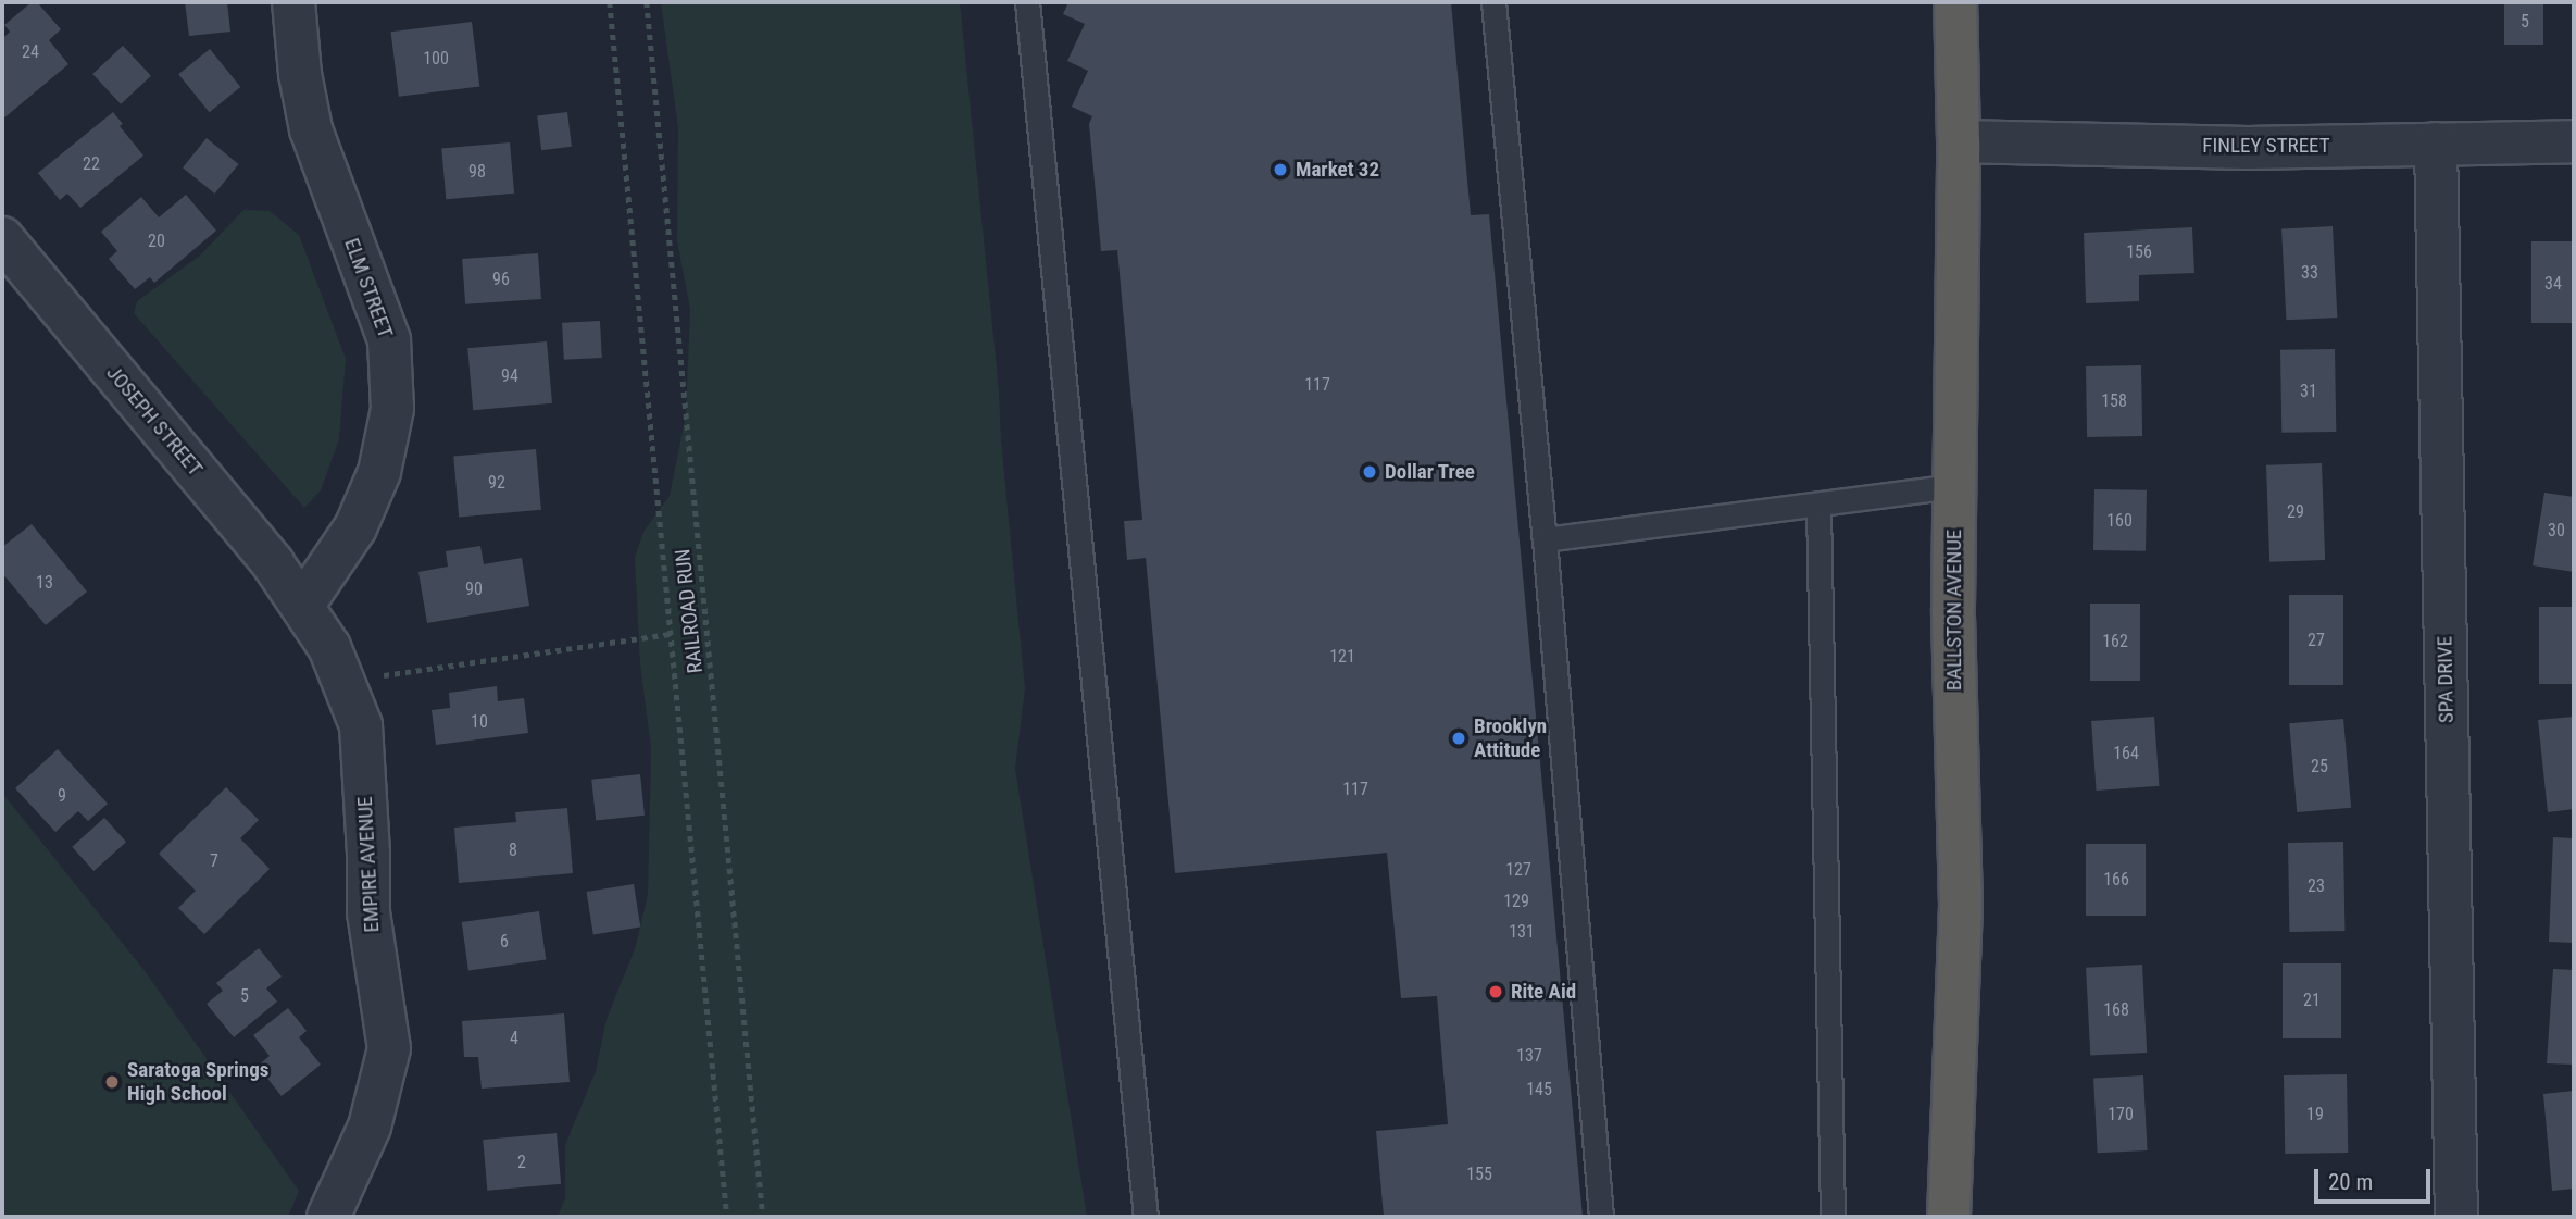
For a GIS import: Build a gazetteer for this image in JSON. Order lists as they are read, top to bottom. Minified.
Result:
{"streets":{"highway":["BALLSTON AVENUE"],"street":["FINLEY STREET","ELM STREET","JOSEPH STREET","SPA DRIVE","EMPIRE AVENUE"],"path":["RAILROAD RUN"]},"crossings":[["FINLEY STREET","BALLSTON AVENUE"],["FINLEY STREET","SPA DRIVE"],["ELM STREET","JOSEPH STREET"],["ELM STREET","EMPIRE AVENUE"],["JOSEPH STREET","EMPIRE AVENUE"]],"places":["Market 32","Dollar Tree","Brooklyn Attitude","Rite Aid","Saratoga Springs High School"],"house_numbers":["5","24","100","22","98","20","156","33","96","34","94","117","31","158","92","29","160","30","13","90","27","162","121","10","164","25","117","9","8","7","127","166","23","129","131","6","5","21","168","4","137","145","170","19","2","155"],"scale_bar":"20 m"}
